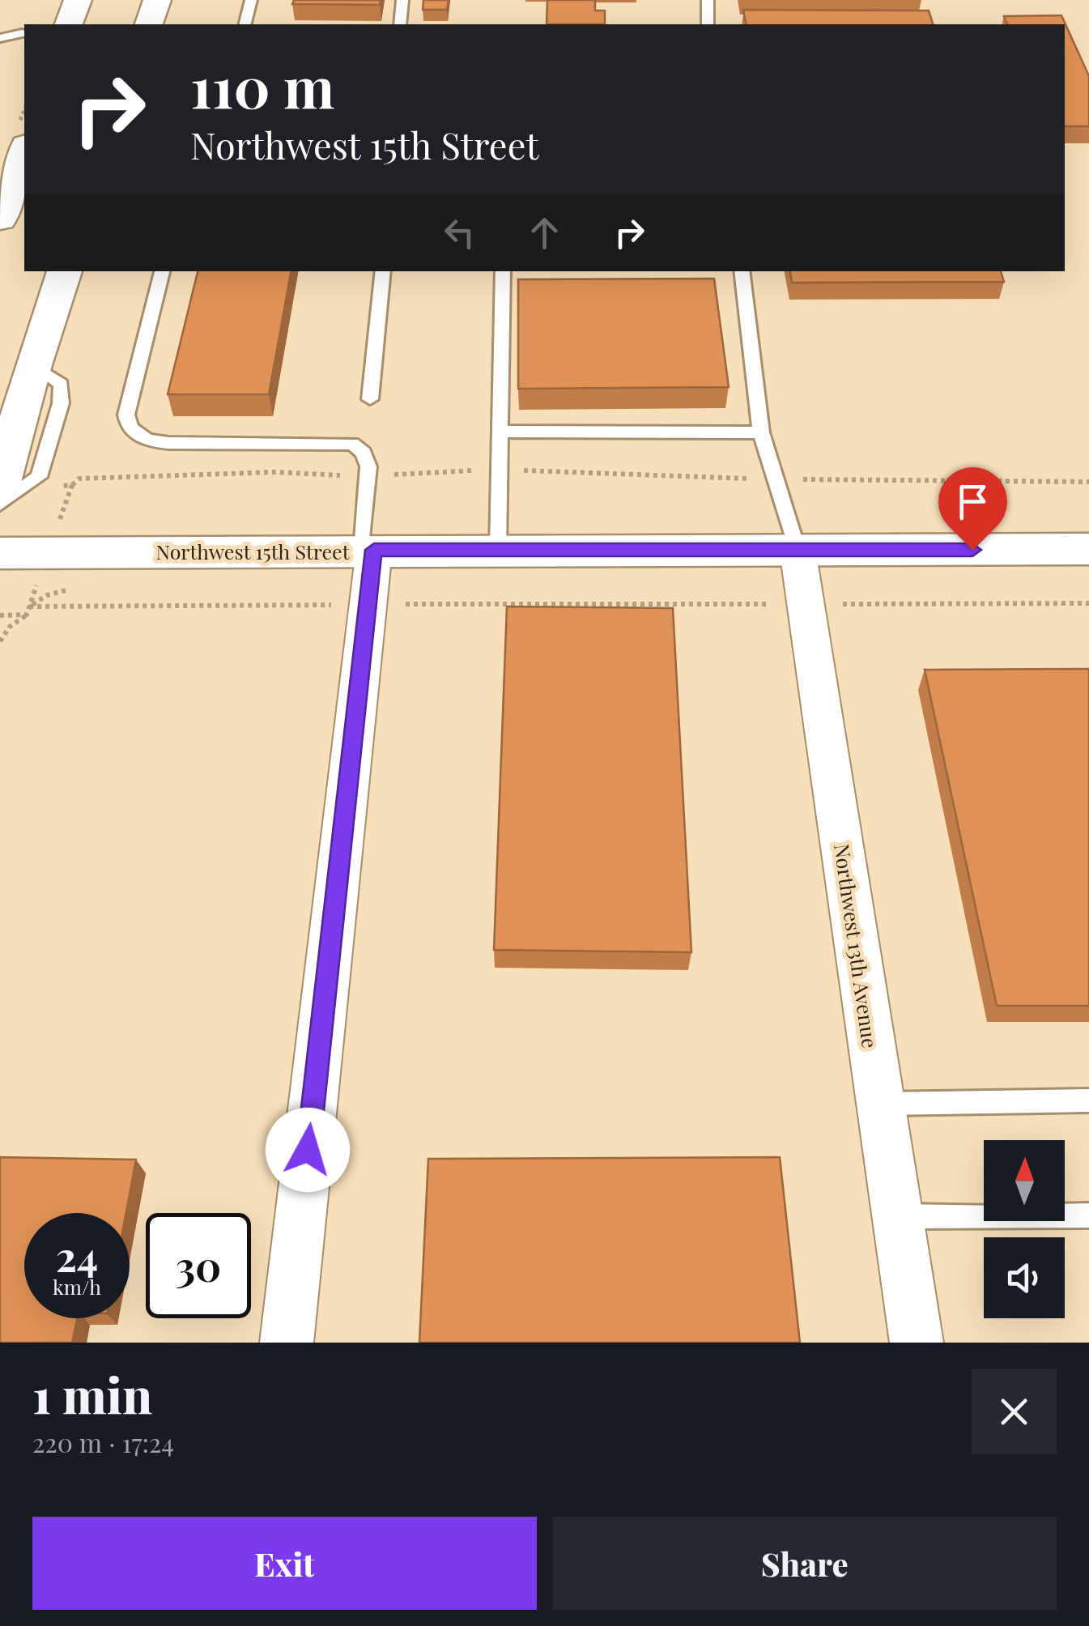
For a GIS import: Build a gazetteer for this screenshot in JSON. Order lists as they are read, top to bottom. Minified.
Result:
{"streets":{"street":["Northwest 15th Street","Northwest 13th Avenue"]},"crossings":[["Northwest 15th Street","Northwest 13th Avenue"]],"north":"top","page":{"turn":["110 m","Northwest 15th Street"],"speed":"24 km/h","limit":"30","heading":["1 min","220 m · 17:24"],"buttons":["Exit","Share"]}}
